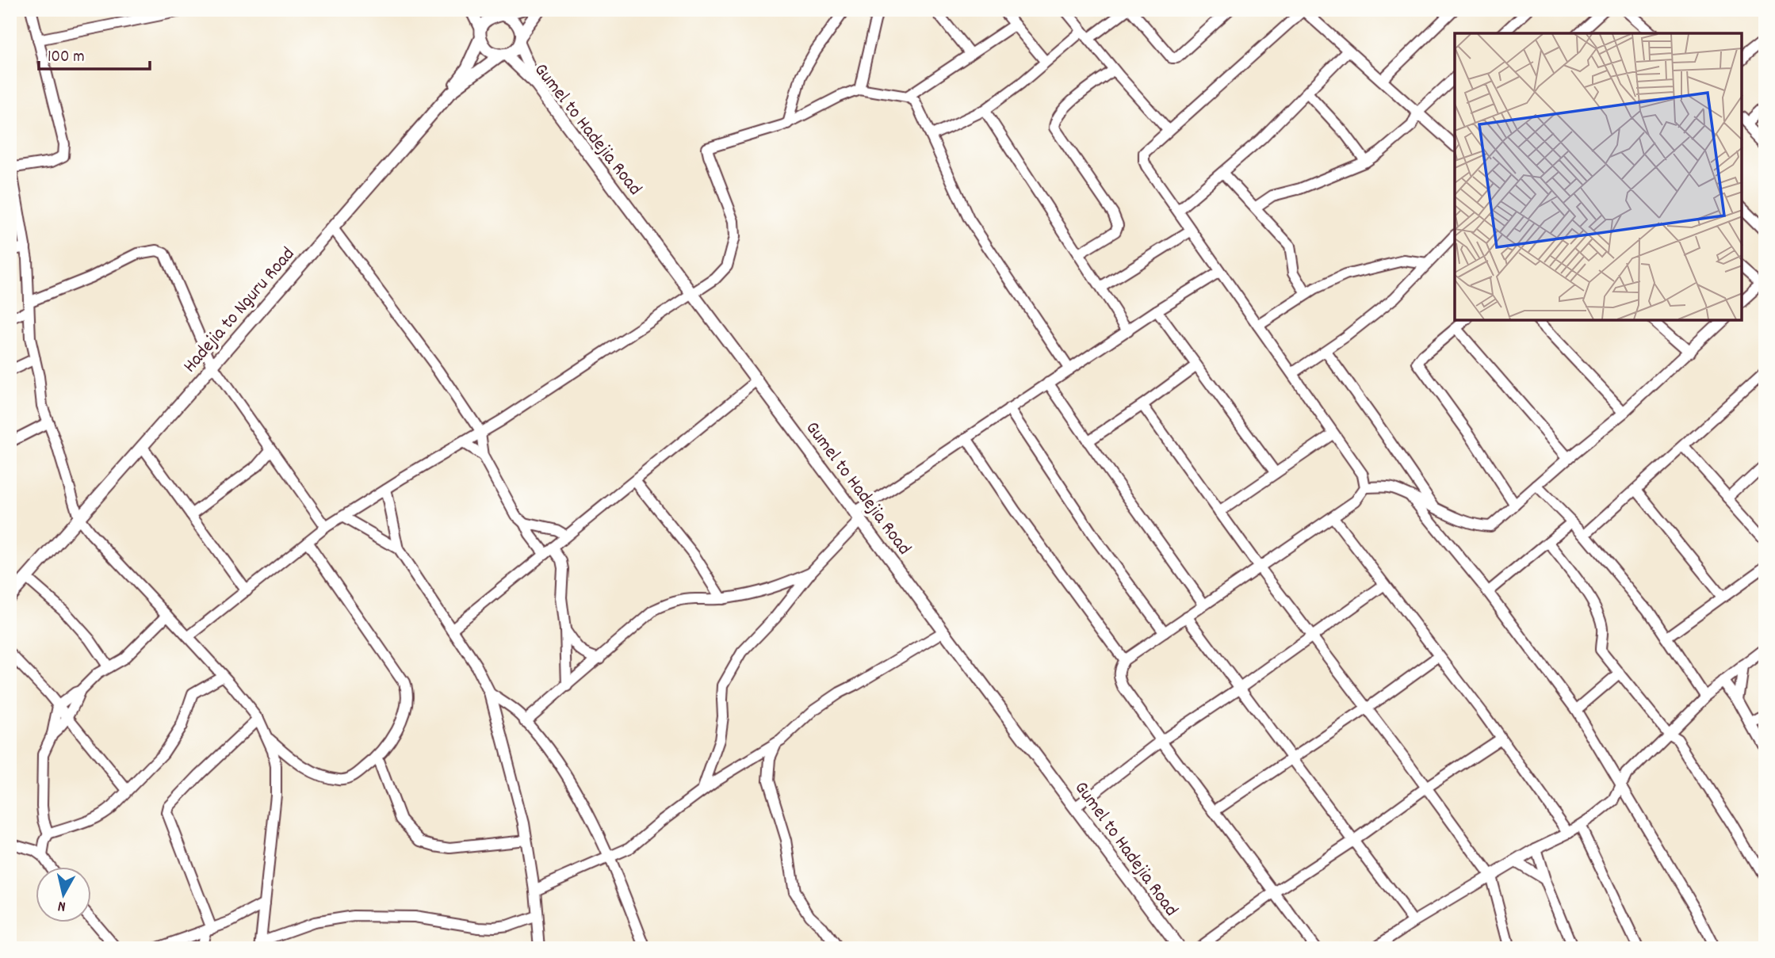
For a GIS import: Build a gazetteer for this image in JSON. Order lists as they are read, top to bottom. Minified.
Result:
{"streets":{"main road":["Gumel to Hadejia Road","Hadejia to Nguru Road"]},"crossings":[["Gumel to Hadejia Road","Hadejia to Nguru Road"]],"scale_bar":"100 m","north":"bottom"}
